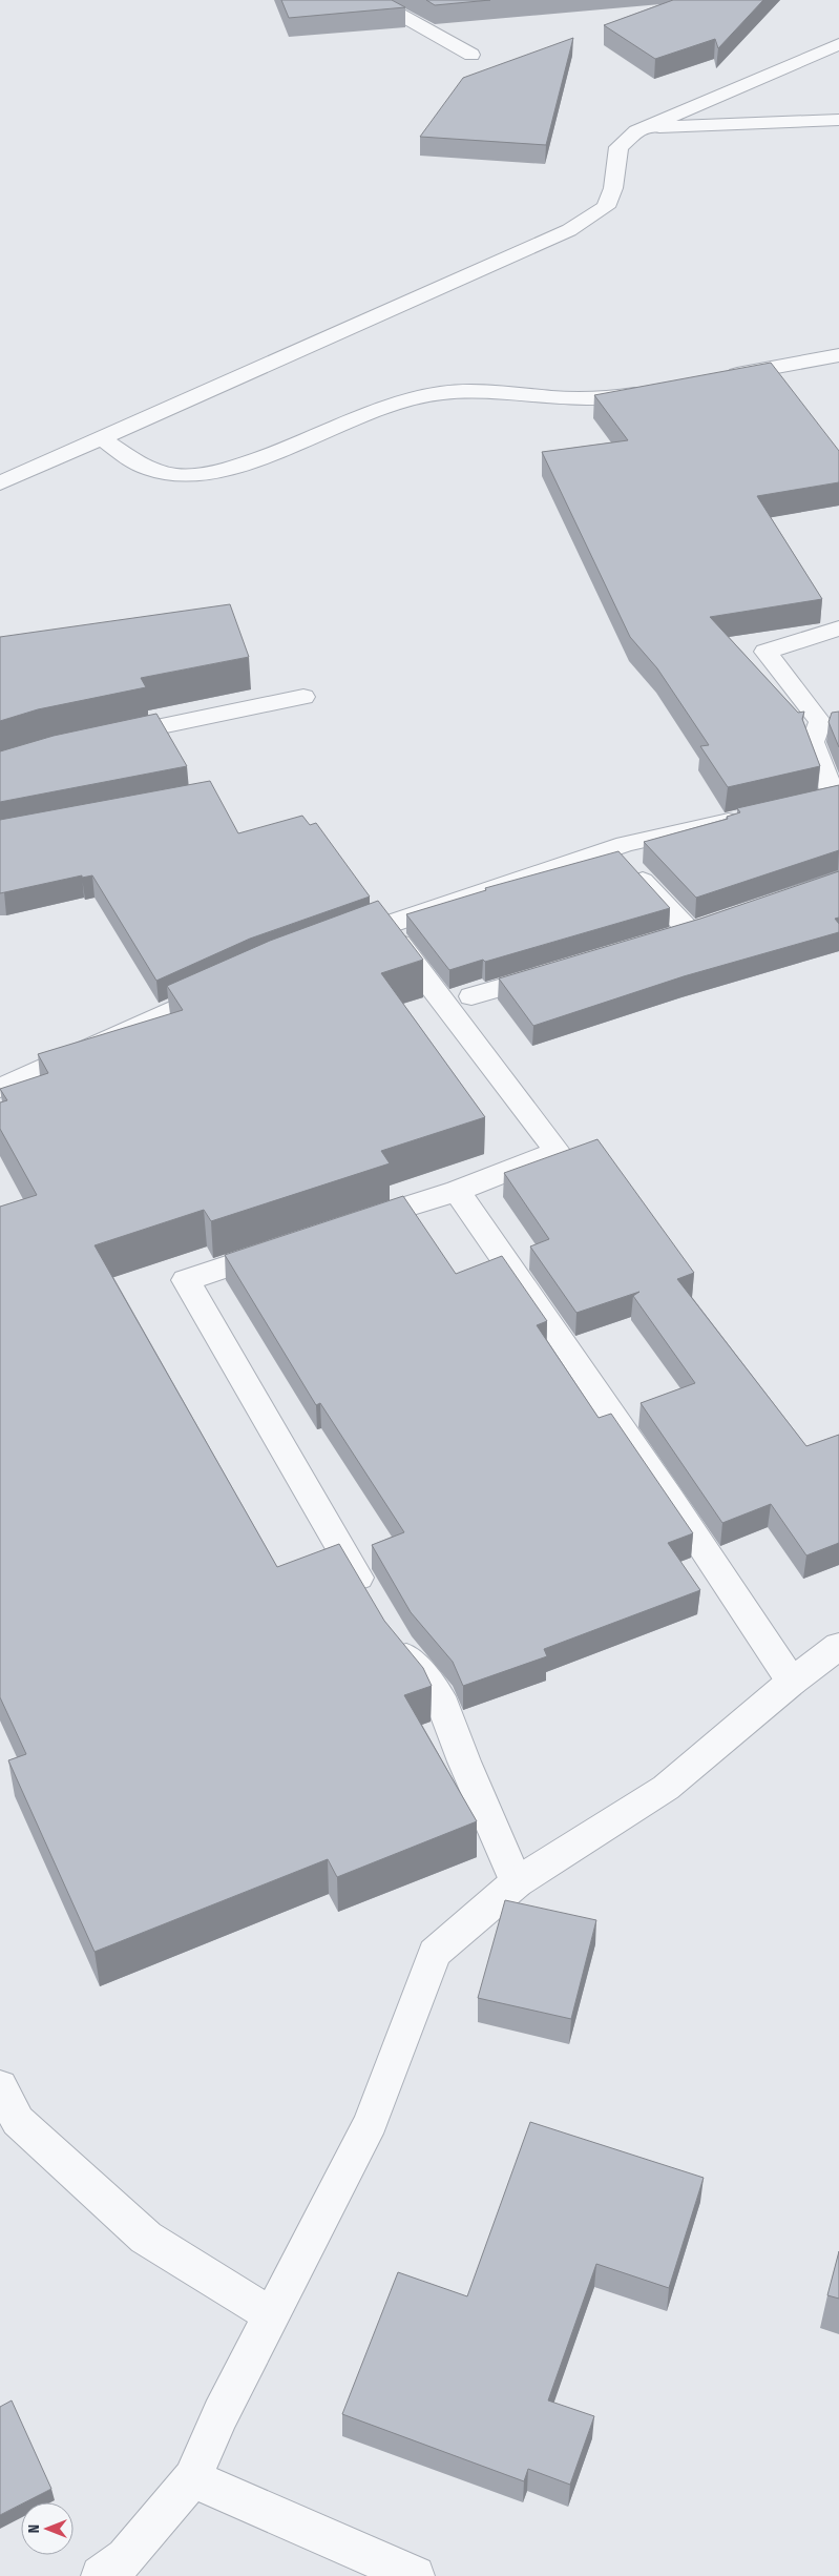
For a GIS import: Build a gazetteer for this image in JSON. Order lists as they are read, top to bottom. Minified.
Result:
{"north":"left"}
